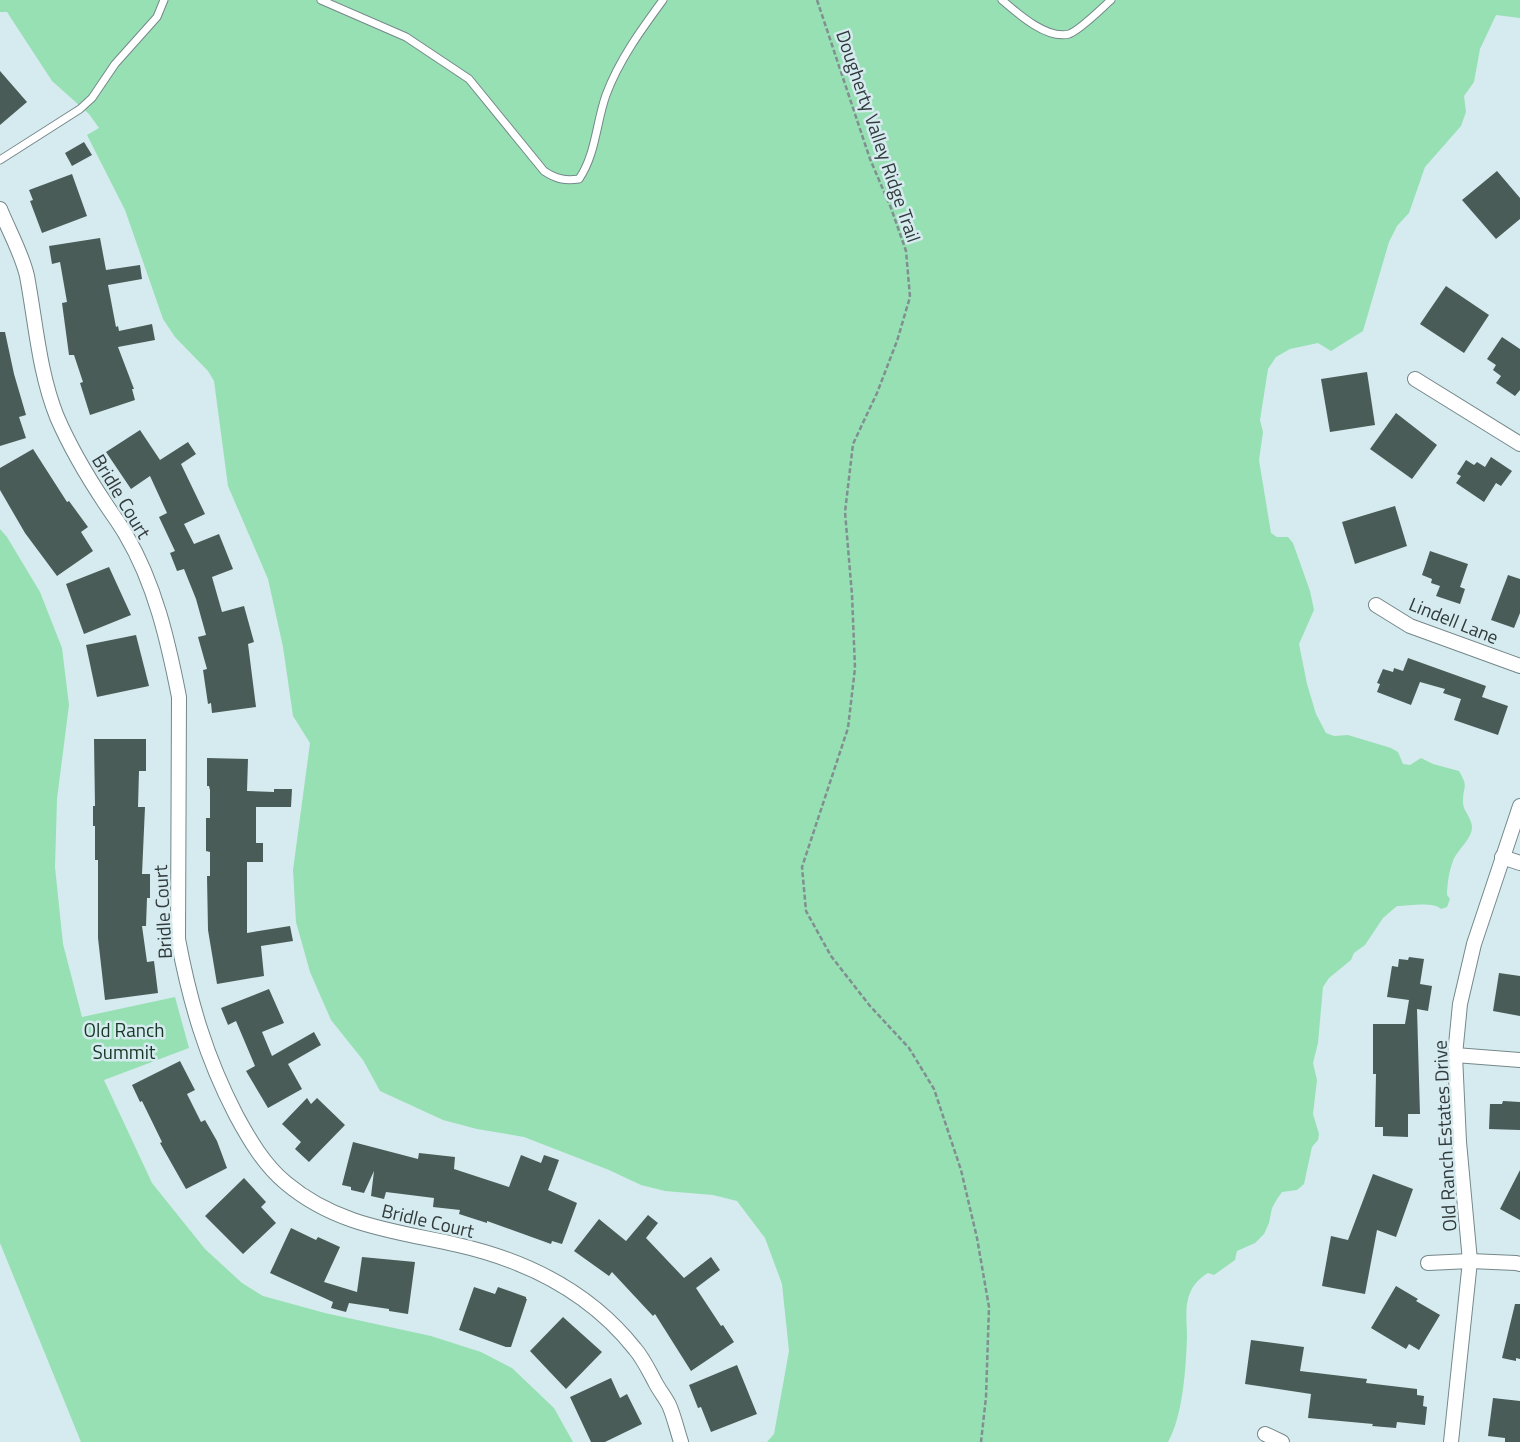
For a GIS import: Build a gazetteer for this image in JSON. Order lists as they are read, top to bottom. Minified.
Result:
{"streets":{"street":["Bridle Court","Lindell Lane","Old Ranch Estates Drive"],"path":["Dougherty Valley Ridge Trail"]},"parks":["Old Ranch Summit"]}
